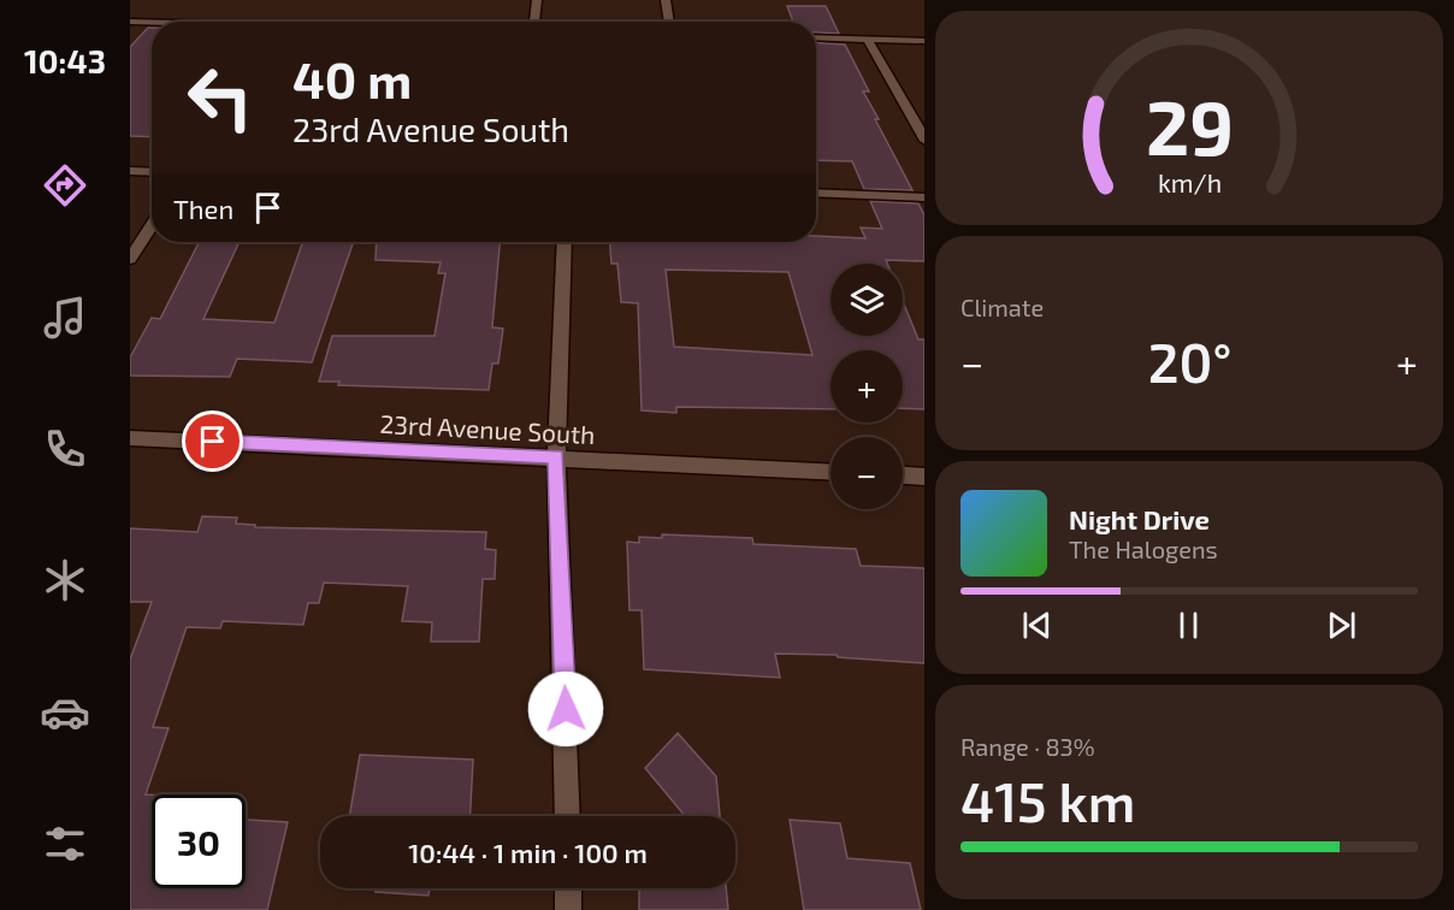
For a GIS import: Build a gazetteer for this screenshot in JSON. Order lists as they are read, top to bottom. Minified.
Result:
{"streets":{"street":["23rd Avenue South"]},"page":{"tabs":"10:43","turn":["40 m","23rd Avenue South"],"then":"Then","tile":["Climate",["Range · 83%","415 km"]],"map_buttons":["+","−"],"heat":["−","20°","+"],"song":["Night Drive","The Halogens"],"limit":"30","trip":"10:44 · 1 min · 100 m","gauge":["29","km/h"]}}
